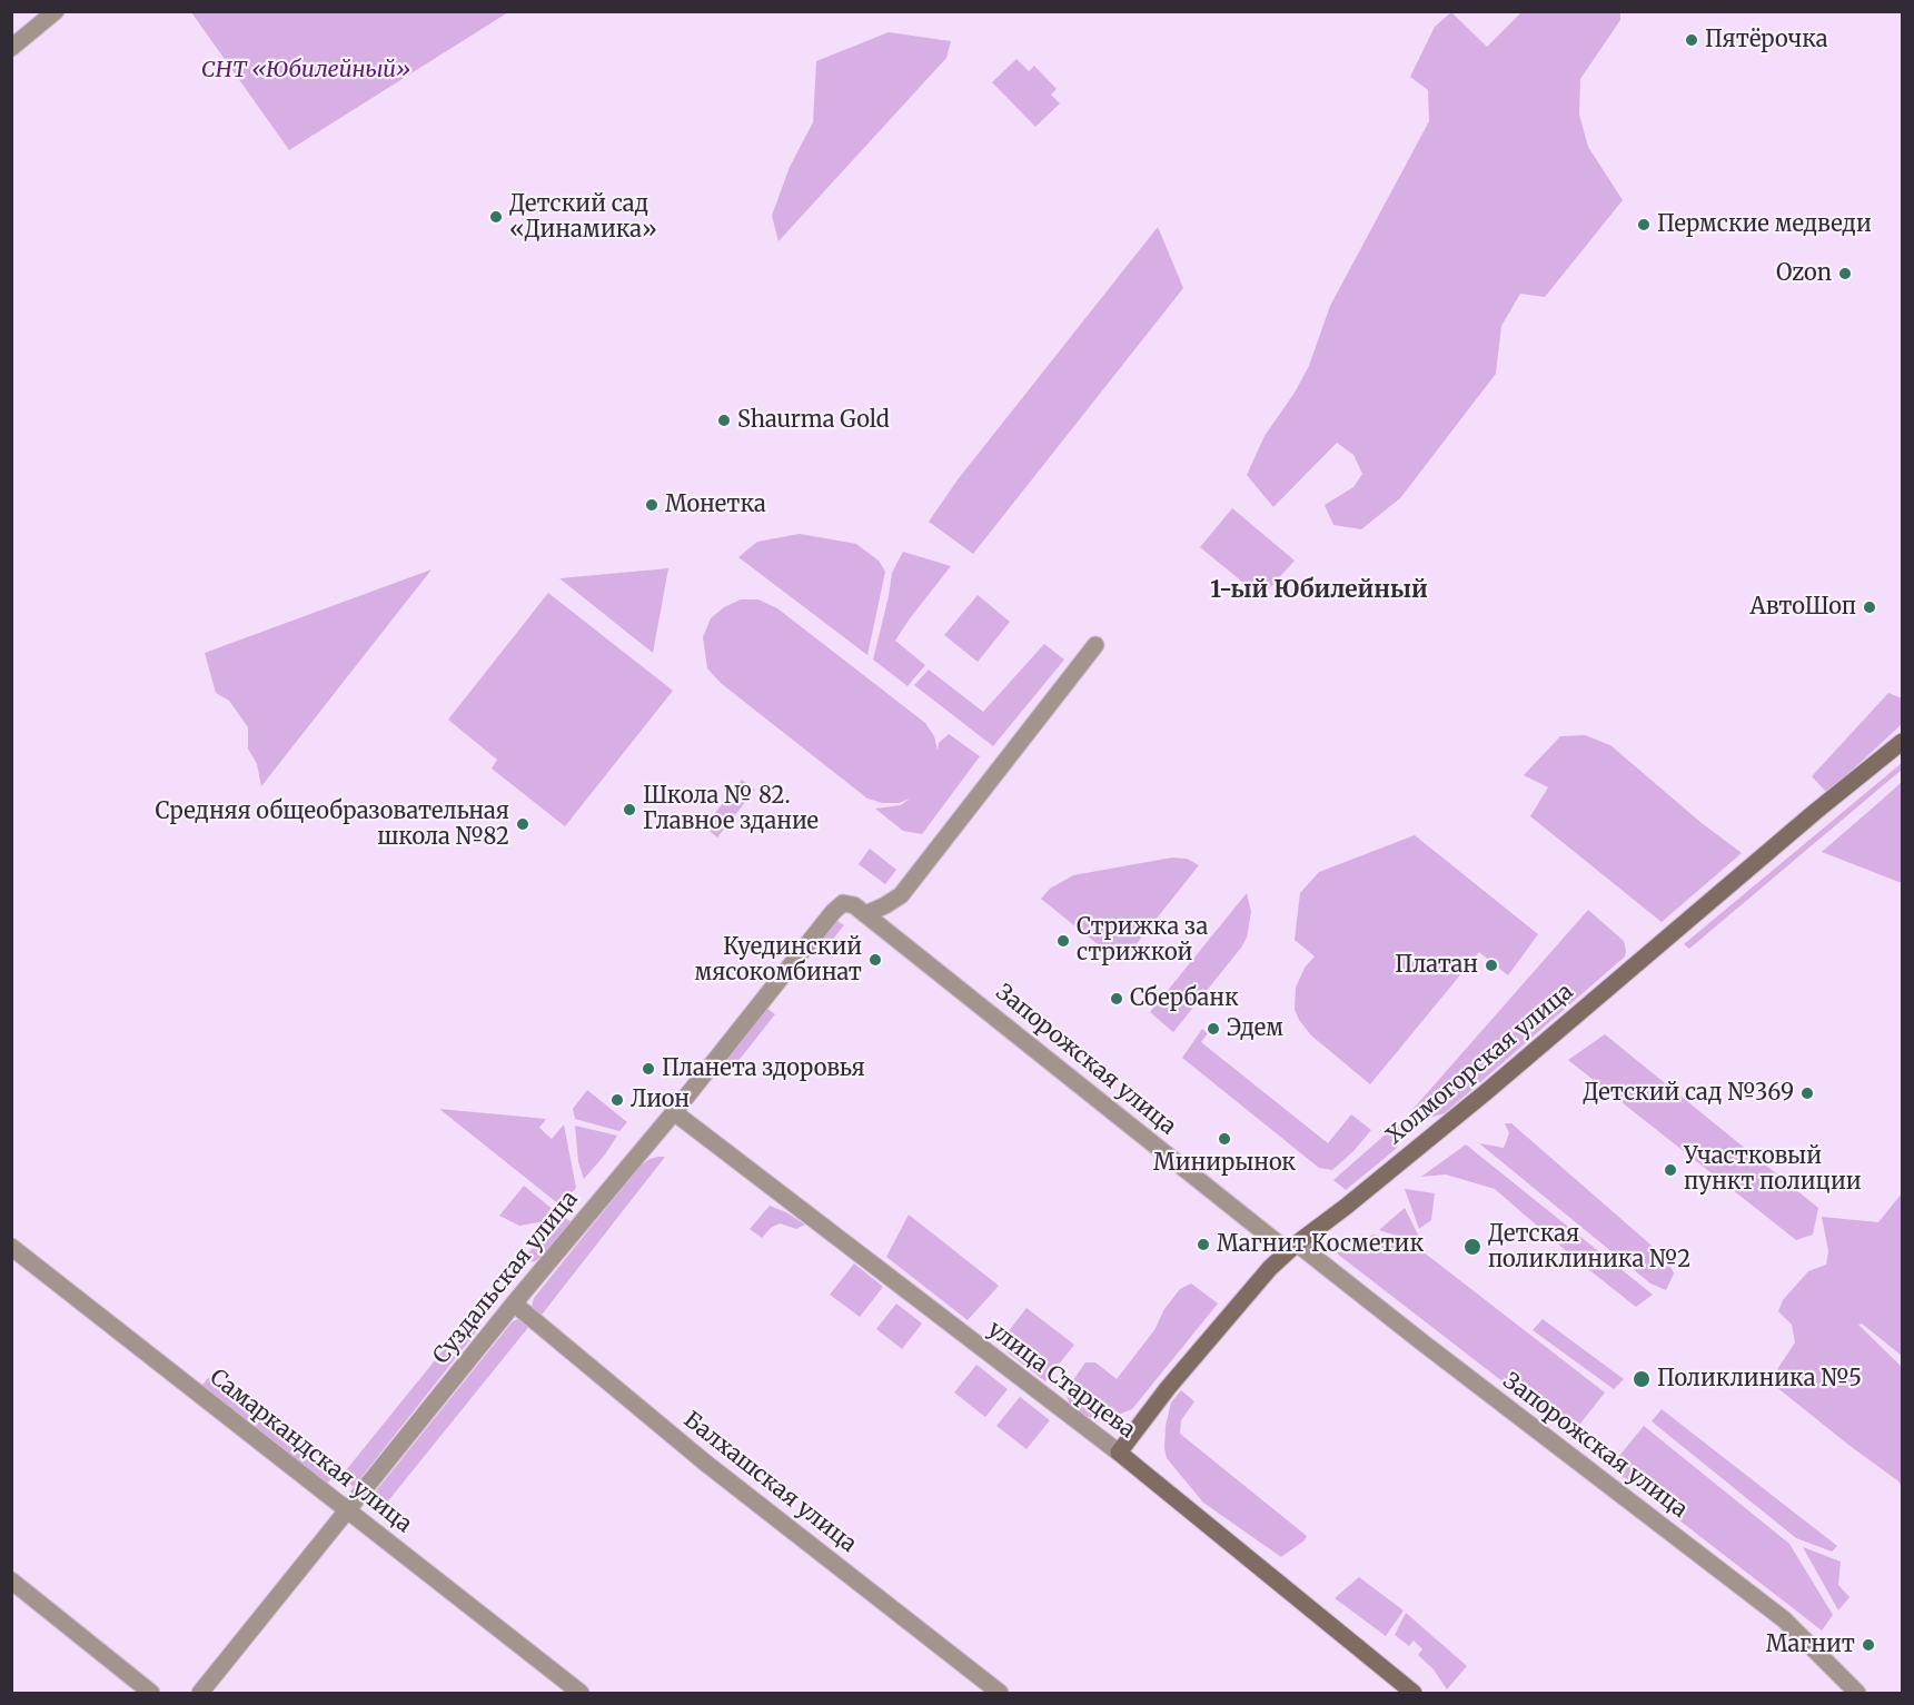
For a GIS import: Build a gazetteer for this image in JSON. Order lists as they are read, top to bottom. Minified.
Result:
{"streets":{"main road":["Холмогорская улица","улица Старцева"],"street":["Запорожская улица","Суздальская улица","Самаркандская улица","Балхашская улица"]},"crossings":[["Запорожская улица","Холмогорская улица"],["Запорожская улица","Суздальская улица"],["Холмогорская улица","улица Старцева"],["Суздальская улица","улица Старцева"],["Суздальская улица","Самаркандская улица"],["Суздальская улица","Балхашская улица"]],"districts":["1-ый Юбилейный"],"parks":["СНТ «Юбилейный»"],"places":["Пятёрочка","Детский сад «Динамика»","Пермские медведи","Ozon","Shaurma Gold","Монетка","АвтоШоп","Школа № 82. Главное здание","Средняя общеобразовательная школа №82","Стрижка за стрижкой","Куединский мясокомбинат","Платан","Сбербанк","Эдем","Планета здоровья","Детский сад №369","Лион","Минирынок","Участковый пункт полиции","Магнит Косметик","Детская поликлиника №2","Поликлиника №5","Магнит"]}
